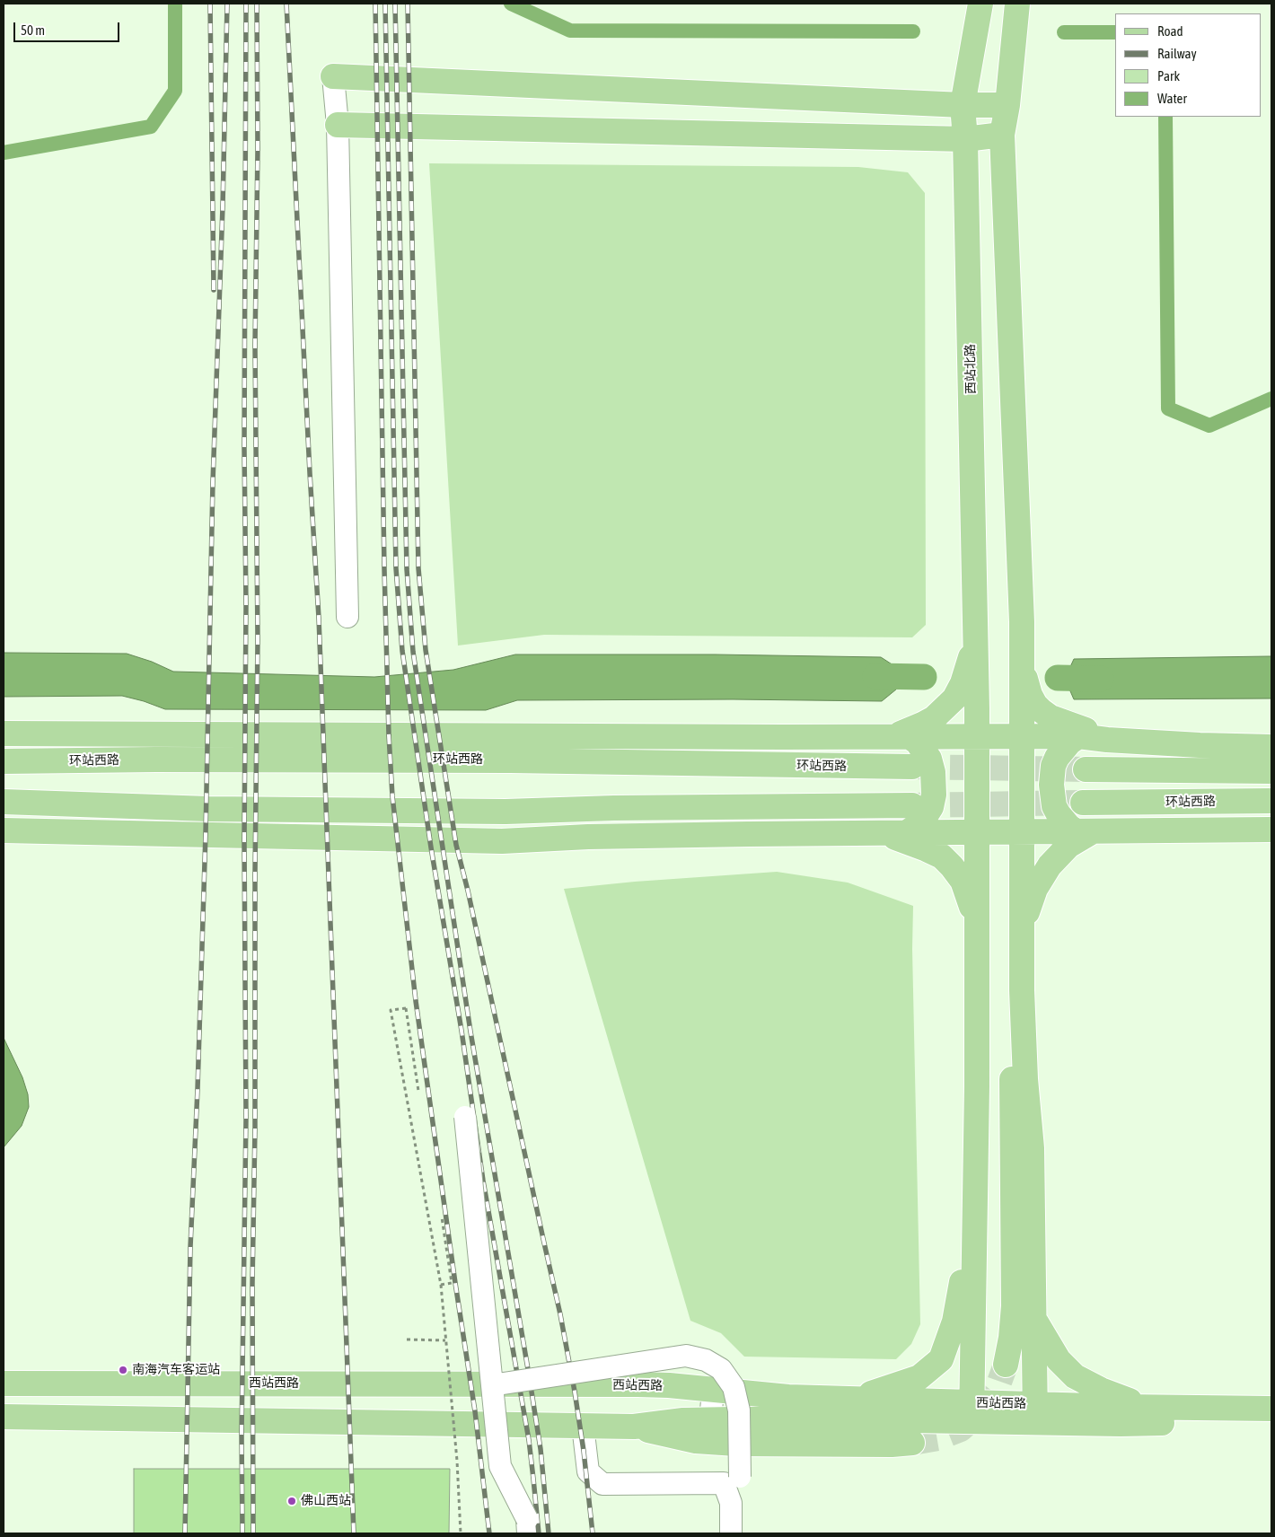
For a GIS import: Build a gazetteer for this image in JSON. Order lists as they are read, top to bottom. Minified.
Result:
{"streets":{"main road":["西站北路","环站西路","西站西路"]},"places":["南海汽车客运站","佛山西站"],"legend":["Road","Railway","Park","Water"],"scale_bar":"50 m"}
